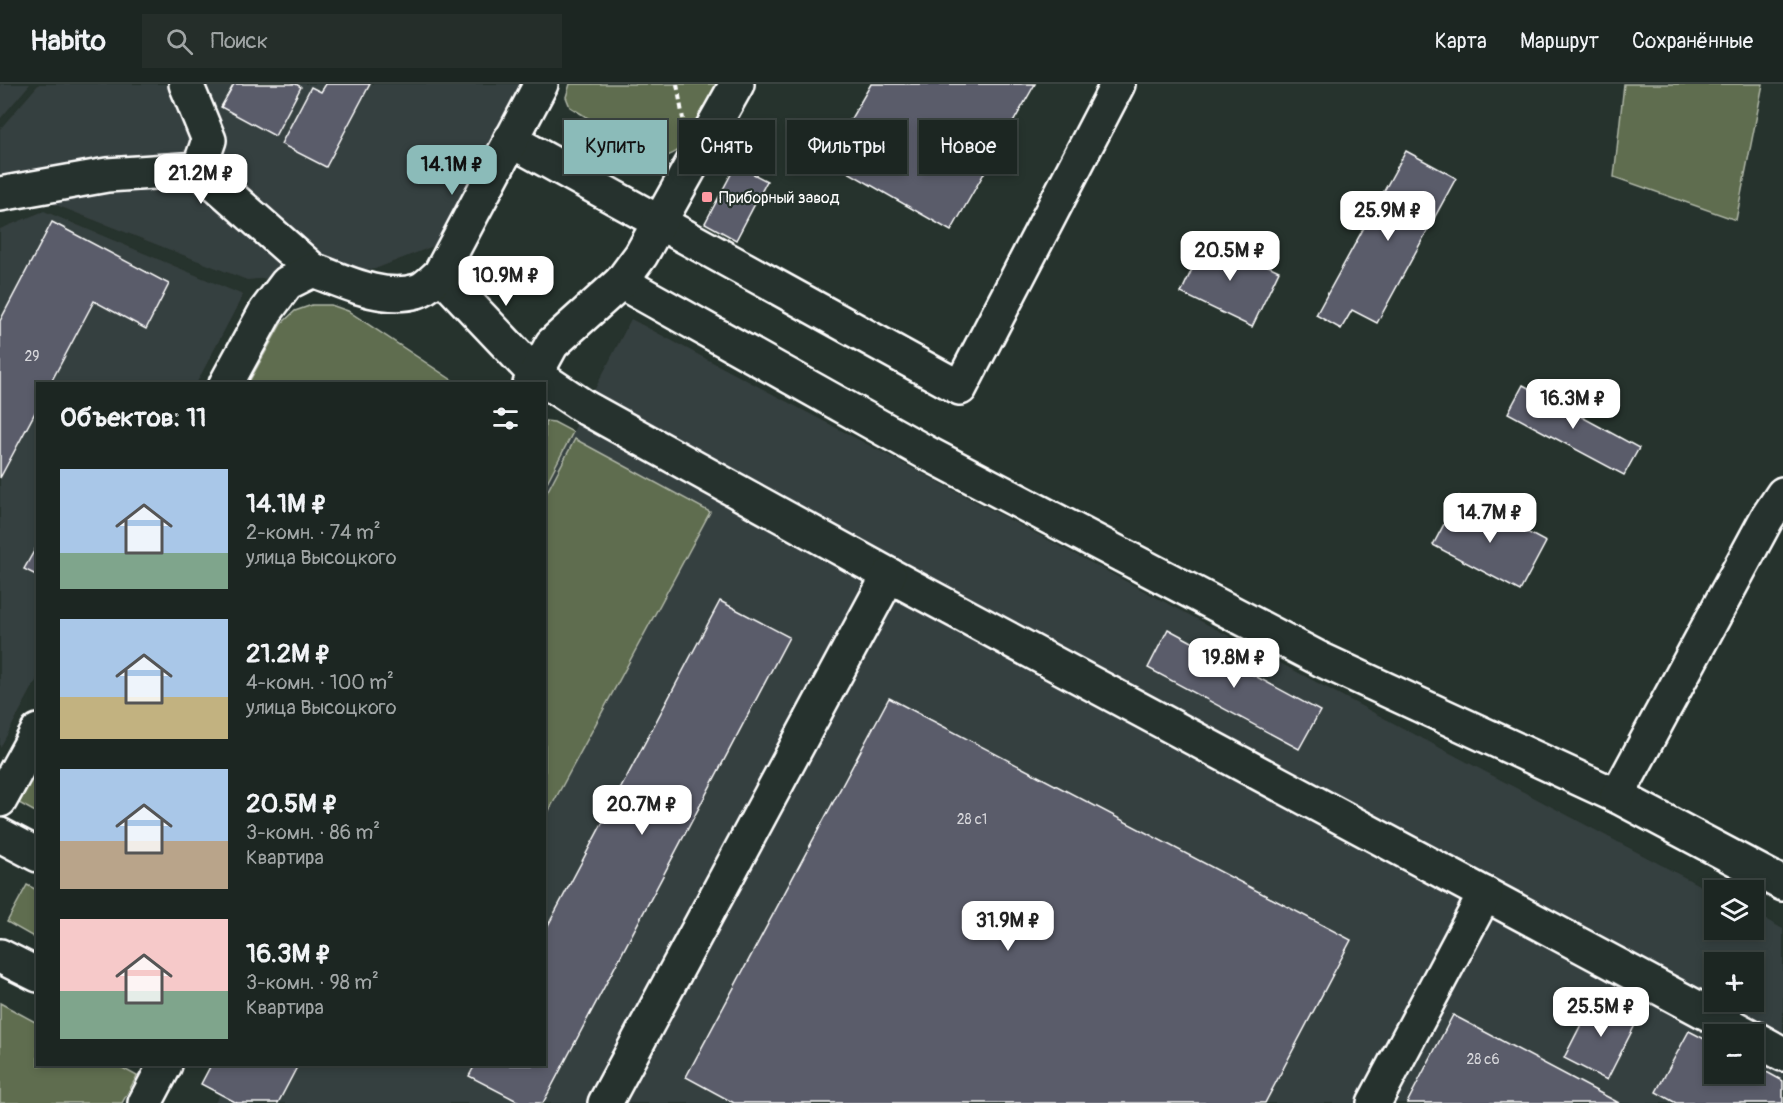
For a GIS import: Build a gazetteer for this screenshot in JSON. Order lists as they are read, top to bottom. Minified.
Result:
{"places":{"transit":["Приборный завод"]},"house_numbers":["29","28 с1","28 с6"],"page":{"header":"Habito","search":"Поиск","nav":["Карта","Маршрут","Сохранённые"],"chip":["Купить","Снять","Фильтры","Новое"],"price":["14.1M ₽","21.2M ₽","25.9M ₽","20.5M ₽","10.9M ₽","16.3M ₽","14.7M ₽","19.8M ₽","20.7M ₽","31.9M ₽","25.5M ₽"],"heading":"Объектов: 11","list":[{"name":"14.1M ₽","note":"2-комн. · 74 m² · улица Высоцкого"},{"name":"21.2M ₽","note":"4-комн. · 100 m² · улица Высоцкого"},{"name":"20.5M ₽","note":"3-комн. · 86 m² · Квартира"},{"name":"16.3M ₽","note":"3-комн. · 98 m² · Квартира"}],"map_buttons":["+","−"]}}
